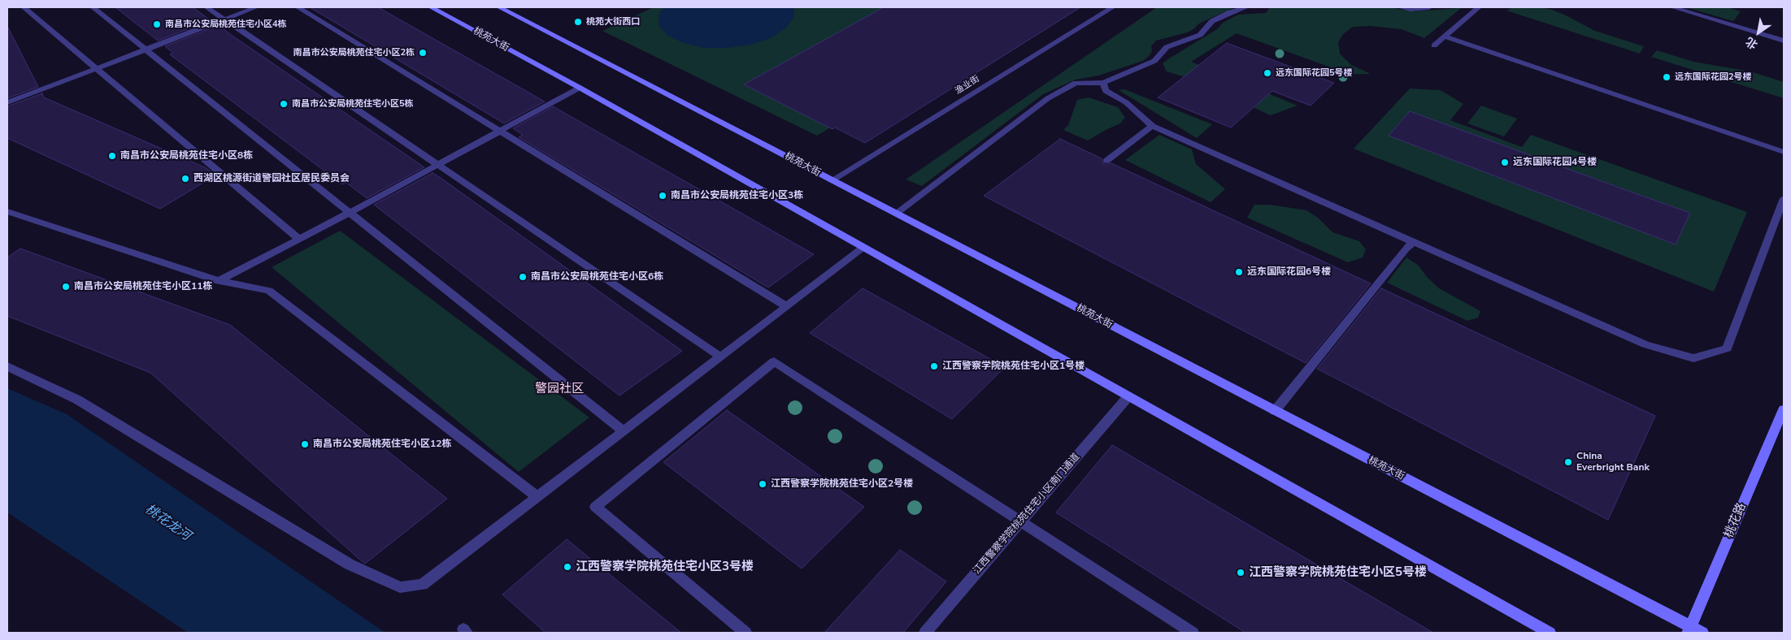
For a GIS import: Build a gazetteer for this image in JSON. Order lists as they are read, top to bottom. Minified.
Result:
{"streets":{"main road":["桃苑大街","桃花路"],"lane":["渔业街","江西警察学院桃苑住宅小区南门通道"]},"crossings":[["桃苑大街","渔业街"],["桃苑大街","江西警察学院桃苑住宅小区南门通道"],["桃苑大街","桃花路"]],"districts":["警园社区"],"water":["桃花龙河"],"places":["桃苑大街西口","南昌市公安局桃苑住宅小区4栋","南昌市公安局桃苑住宅小区2栋","远东国际花园5号楼","远东国际花园2号楼","南昌市公安局桃苑住宅小区5栋","南昌市公安局桃苑住宅小区8栋","远东国际花园4号楼","西湖区桃源街道警园社区居民委员会","南昌市公安局桃苑住宅小区3栋","远东国际花园6号楼","南昌市公安局桃苑住宅小区6栋","南昌市公安局桃苑住宅小区11栋","江西警察学院桃苑住宅小区1号楼","南昌市公安局桃苑住宅小区12栋","China Everbright Bank","江西警察学院桃苑住宅小区2号楼","江西警察学院桃苑住宅小区3号楼","江西警察学院桃苑住宅小区5号楼"],"north":"bottom left"}
